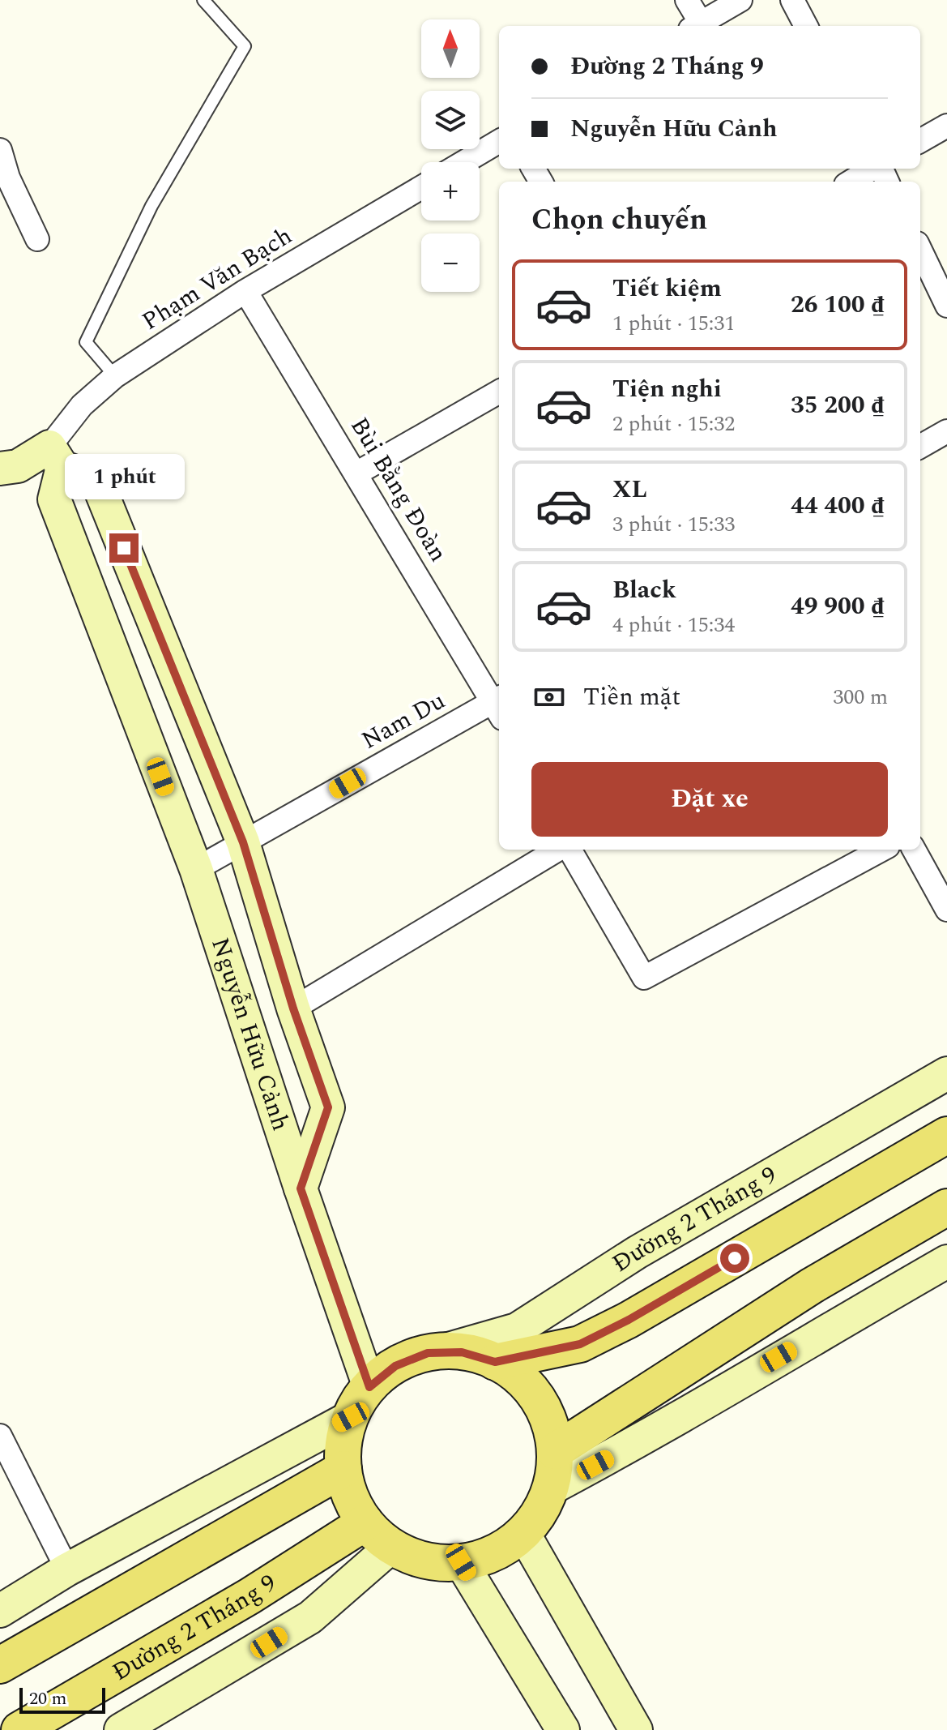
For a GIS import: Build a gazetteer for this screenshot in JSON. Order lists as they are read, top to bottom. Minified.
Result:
{"streets":{"main road":["Nguyễn Hữu Cảnh","Đường 2 Tháng 9"],"street":["Phạm Văn Bạch","Bùi Bằng Đoàn","Nam Du"]},"crossings":[["Phạm Văn Bạch","Bùi Bằng Đoàn"],["Phạm Văn Bạch","Nguyễn Hữu Cảnh"],["Bùi Bằng Đoàn","Nam Du"],["Nam Du","Nguyễn Hữu Cảnh"]],"scale_bar":"20 m","north":"top","page":{"map_buttons":["+","−"],"banner":["Đường 2 Tháng 9","Nguyễn Hữu Cảnh"],"heading":"Chọn chuyến","list":[{"name":"Tiết kiệm","note":"1 phút · 15:31","value":"26 100 ₫"},{"name":"Tiện nghi","note":"2 phút · 15:32","value":"35 200 ₫"},{"name":"XL","note":"3 phút · 15:33","value":"44 400 ₫"},{"name":"Black","note":"4 phút · 15:34","value":"49 900 ₫"}],"bubble":"1 phút","pay":["Tiền mặt","300 m"],"buttons":"Đặt xe","scale":"20 m"}}
